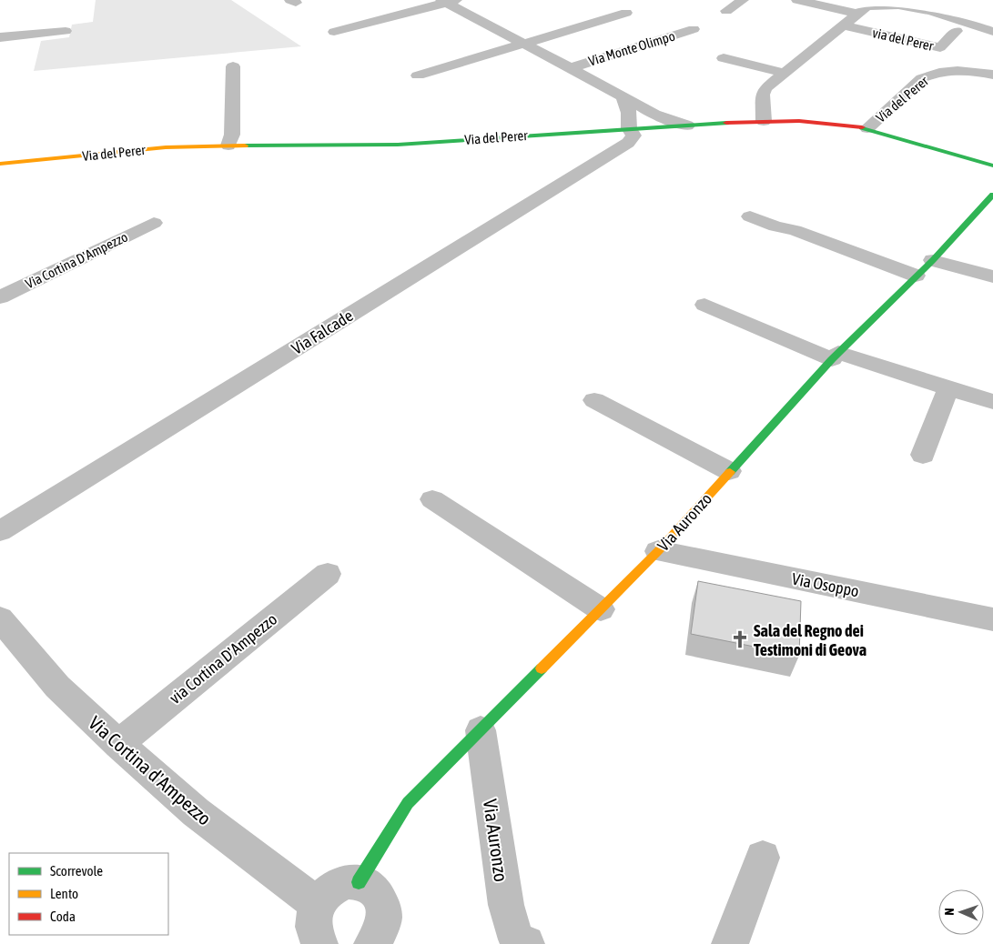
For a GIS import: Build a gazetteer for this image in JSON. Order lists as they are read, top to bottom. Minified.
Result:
{"streets":{"street":["via del Perer","Via Monte Olimpo","Via del Perer","Via Cortina D'Ampezzo","Via Falcade","Via Auronzo","Via Osoppo","via Cortina D'Ampezzo","Via Cortina d'Ampezzo"]},"crossings":[["via del Perer","Via del Perer"],["Via Monte Olimpo","Via del Perer"],["Via del Perer","Via Falcade"],["Via Auronzo","Via Osoppo"],["via Cortina D'Ampezzo","Via Cortina d'Ampezzo"]],"places":{"church":["Sala del Regno dei Testimoni di Geova"]},"legend":["Scorrevole","Lento","Coda"],"north":"left"}
